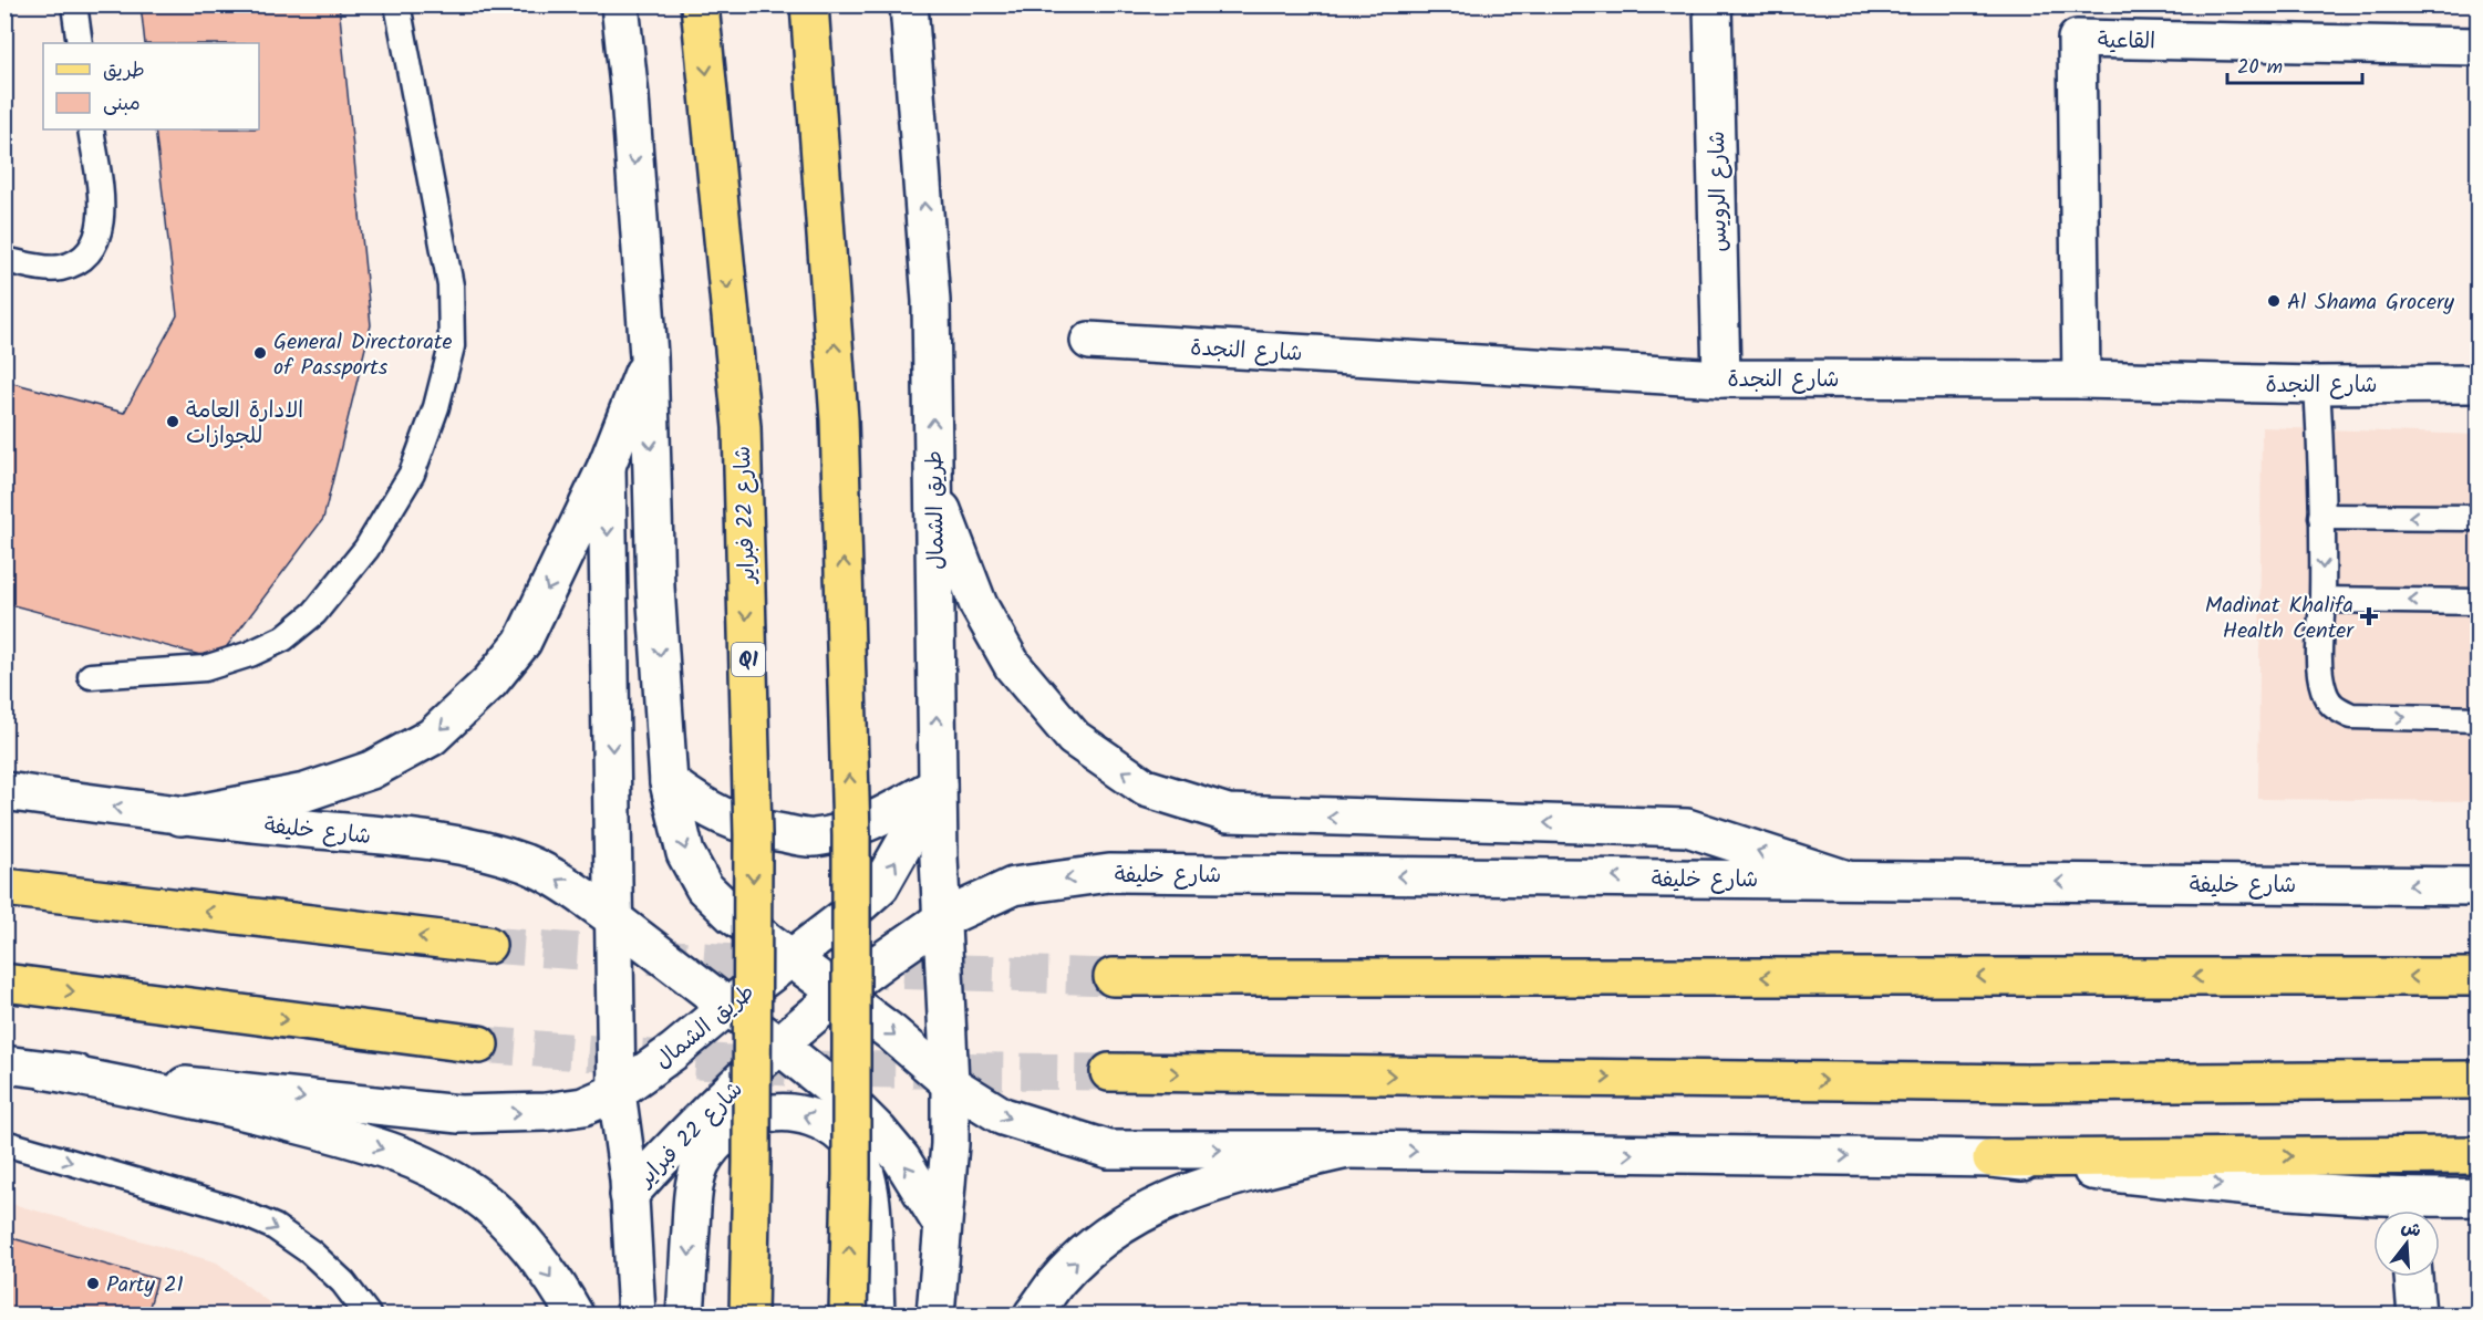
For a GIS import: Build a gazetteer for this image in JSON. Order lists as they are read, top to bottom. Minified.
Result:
{"streets":{"main road":["القاعية","شارع الرويس","شارع النجدة","طريق الشمال","شارع 22 فبراير","Q1","شارع خليفة"]},"crossings":[["القاعية","شارع النجدة"],["شارع الرويس","شارع النجدة"],["شارع 22 فبراير","شارع خليفة"]],"places":{"other":["Al Shama Grocery","General Directorate of Passports","الادارة العامة للجوازات","Party 21"],"health":["Madinat Khalifa Health Center"]},"legend":["طريق","مبنى"],"scale_bar":"20 m","north":"top"}
